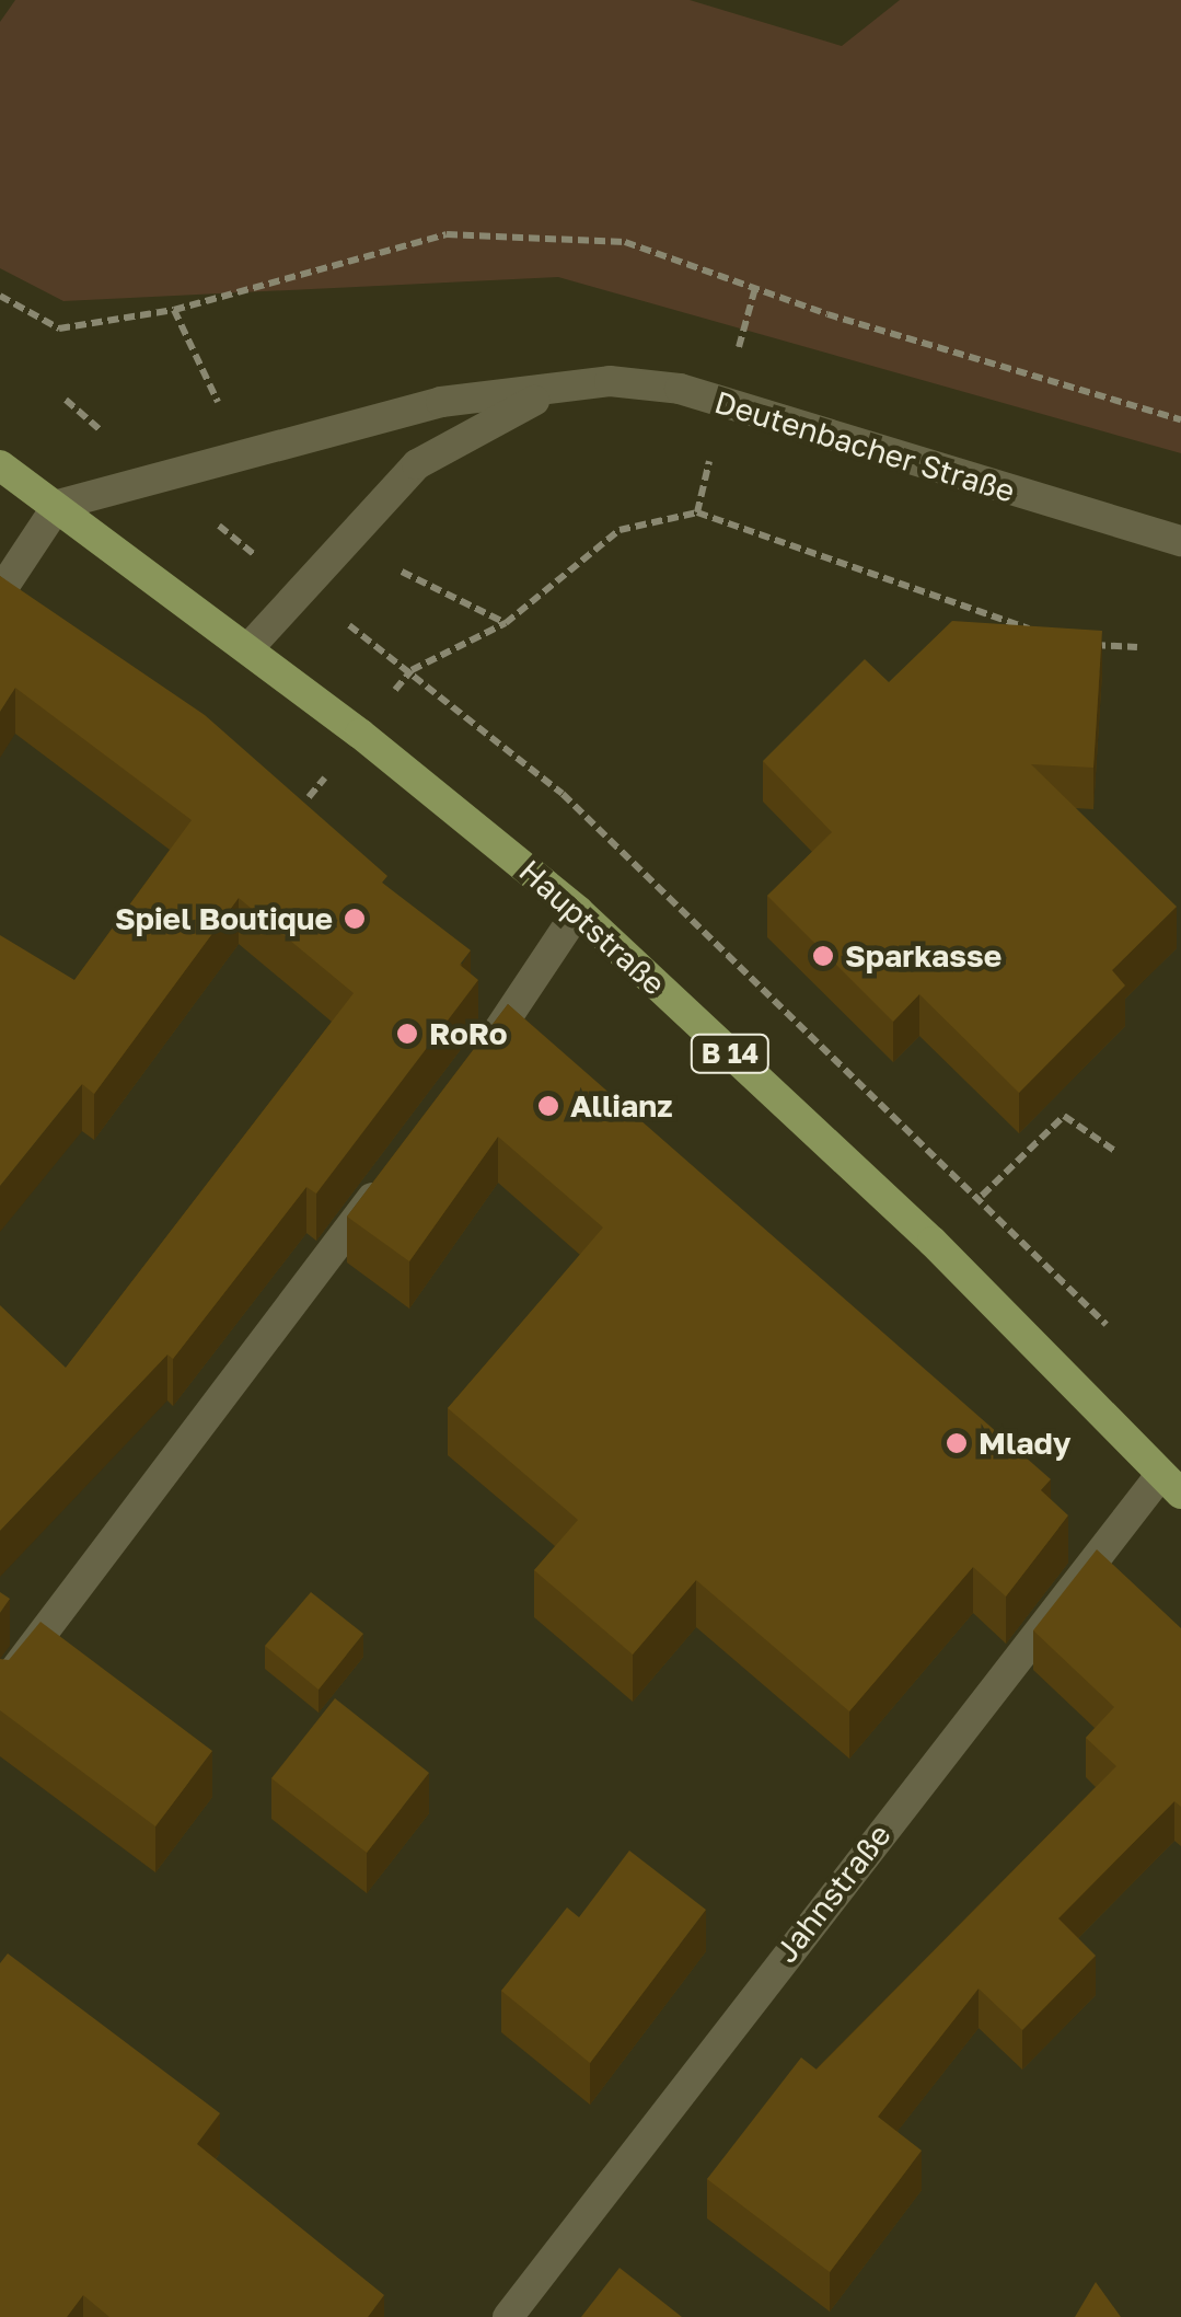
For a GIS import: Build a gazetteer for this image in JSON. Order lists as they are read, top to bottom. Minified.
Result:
{"streets":{"main road":["Hauptstraße","B 14"],"street":["Deutenbacher Straße","Jahnstraße"]},"crossings":[["Deutenbacher Straße","Hauptstraße"],["Hauptstraße","Jahnstraße"]],"places":["Spiel Boutique","Sparkasse","RoRo","Allianz","Mlady"]}
